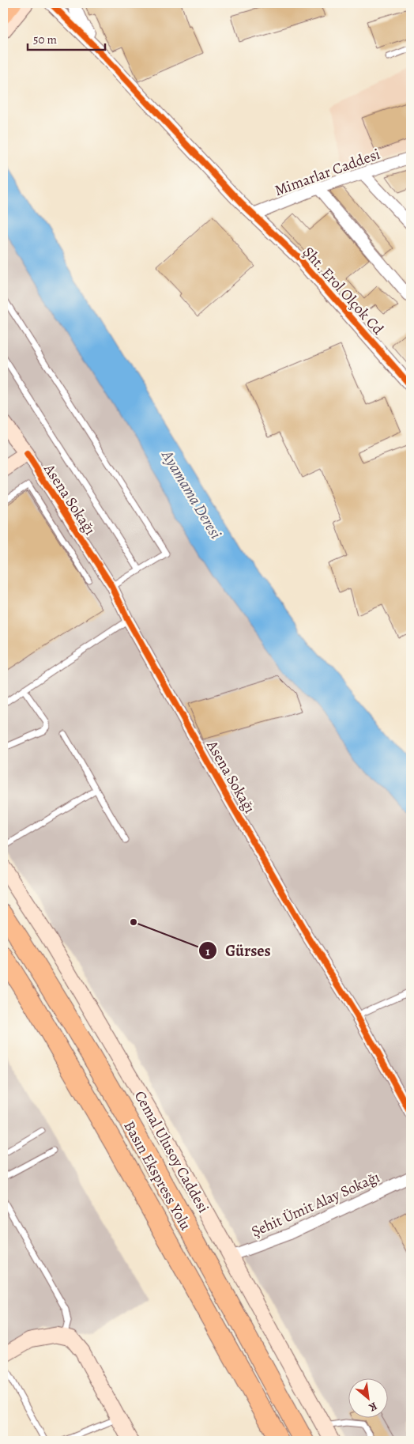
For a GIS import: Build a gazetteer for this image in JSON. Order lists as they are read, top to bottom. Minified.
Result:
{"streets":{"highway":["Basın Ekspress Yolu"],"main road":["Asena Sokağı","Cemal Ulusoy Caddesi"],"street":["Mimarlar Caddesi","Şht. Erol Olçok Cd","Şehit Ümit Alay Sokağı"]},"crossings":[["Mimarlar Caddesi","Şht. Erol Olçok Cd"],["Cemal Ulusoy Caddesi","Şehit Ümit Alay Sokağı"]],"water":["Ayamama Deresi"],"places":["Gürses"],"scale_bar":"50 m","north":"bottom right"}
